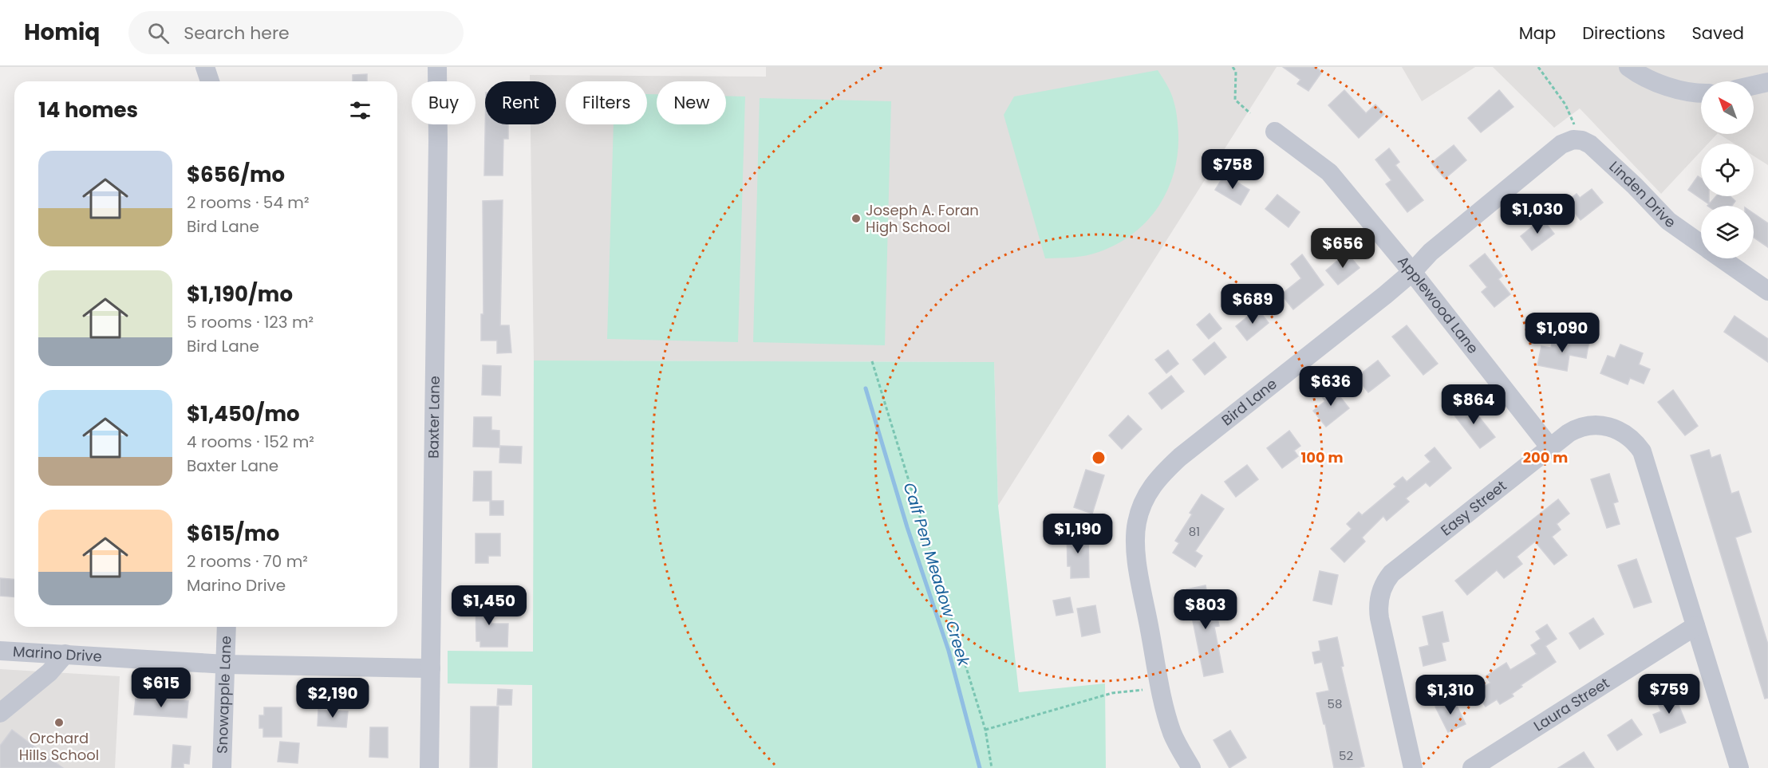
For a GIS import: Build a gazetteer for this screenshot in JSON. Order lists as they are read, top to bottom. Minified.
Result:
{"streets":{"street":["Linden Drive","Applewood Lane","Bird Lane","Baxter Lane","Easy Street","Marino Drive","Snowapple Lane","Laura Street"]},"crossings":[["Linden Drive","Bird Lane"],["Applewood Lane","Bird Lane"],["Applewood Lane","Easy Street"],["Baxter Lane","Marino Drive"],["Easy Street","Laura Street"],["Marino Drive","Snowapple Lane"]],"water":["Calf Pen Meadow Creek"],"places":["Joseph A. Foran High School","Orchard Hills School"],"house_numbers":["81","58","52"],"north":"top left","page":{"header":"Homiq","search":"Search here","nav":["Map","Directions","Saved"],"chip":["Buy","Rent","Filters","New"],"heading":"14 homes","list":[{"name":"$656/mo","note":"2 rooms · 54 m² · Bird Lane"},{"name":"$1,190/mo","note":"5 rooms · 123 m² · Bird Lane"},{"name":"$1,450/mo","note":"4 rooms · 152 m² · Baxter Lane"},{"name":"$615/mo","note":"2 rooms · 70 m² · Marino Drive"}],"price":["$758","$1,030","$656","$689","$1,090","$636","$864","$1,190","$1,450","$803","$615","$759","$1,310","$2,190"]},"rings":["100 m","200 m"]}
